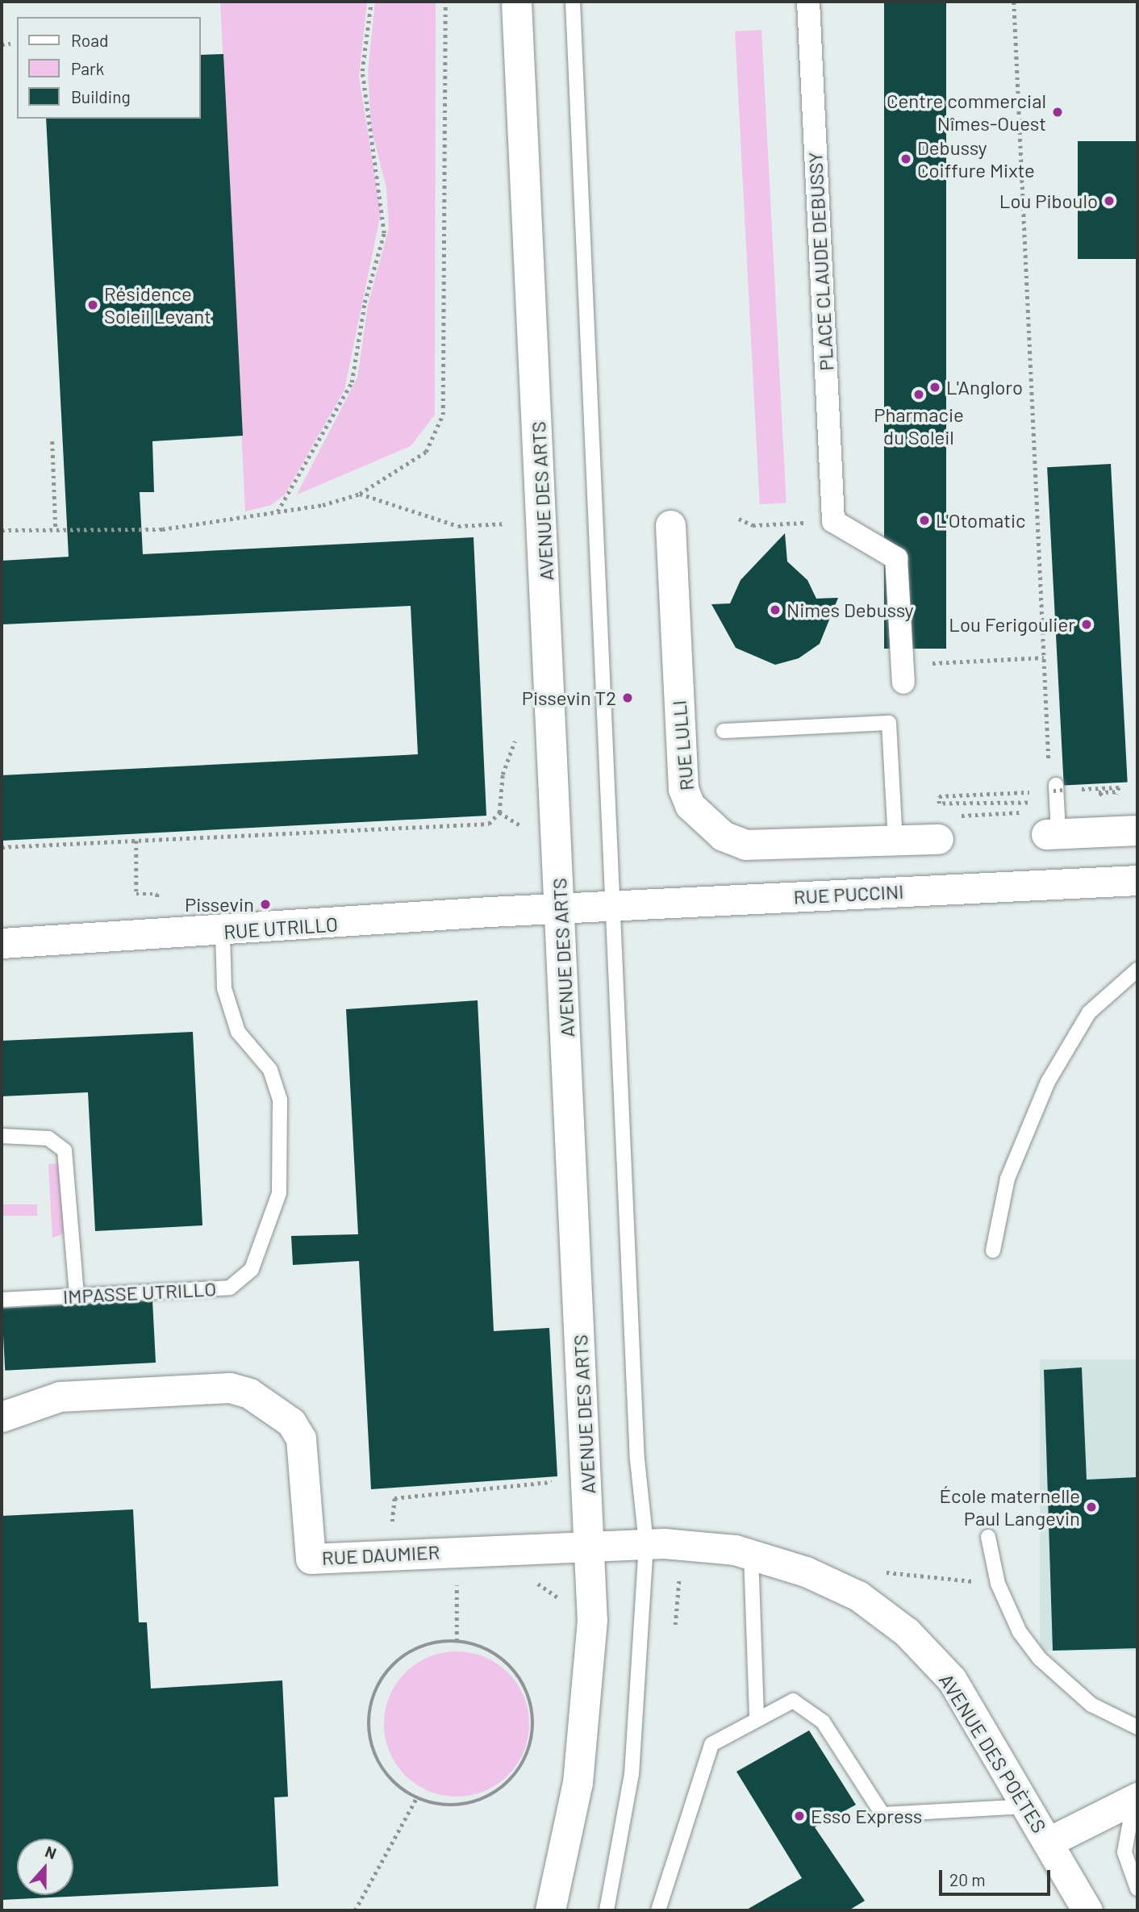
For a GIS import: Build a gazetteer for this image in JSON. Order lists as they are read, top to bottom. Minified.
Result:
{"streets":{"street":["PLACE CLAUDE DEBUSSY","AVENUE DES ARTS","RUE LULLI","RUE PUCCINI","RUE UTRILLO","RUE DAUMIER","AVENUE DES POÈTES"],"lane":["IMPASSE UTRILLO"]},"crossings":[["AVENUE DES ARTS","RUE PUCCINI"],["AVENUE DES ARTS","RUE UTRILLO"],["AVENUE DES ARTS","RUE DAUMIER"],["AVENUE DES ARTS","AVENUE DES POÈTES"],["RUE PUCCINI","RUE UTRILLO"],["RUE UTRILLO","IMPASSE UTRILLO"],["RUE DAUMIER","AVENUE DES POÈTES"]],"places":["Centre commercial Nîmes-Ouest","Debussy Coiffure Mixte","Lou Piboulo","Résidence Soleil Levant","L'Angloro","Pharmacie du Soleil","L'Otomatic","Nimes Debussy","Lou Ferigoulier","Pissevin T2","Pissevin","École maternelle Paul Langevin","Esso Express"],"legend":["Road","Park","Building"],"scale_bar":"20 m","north":"top"}
